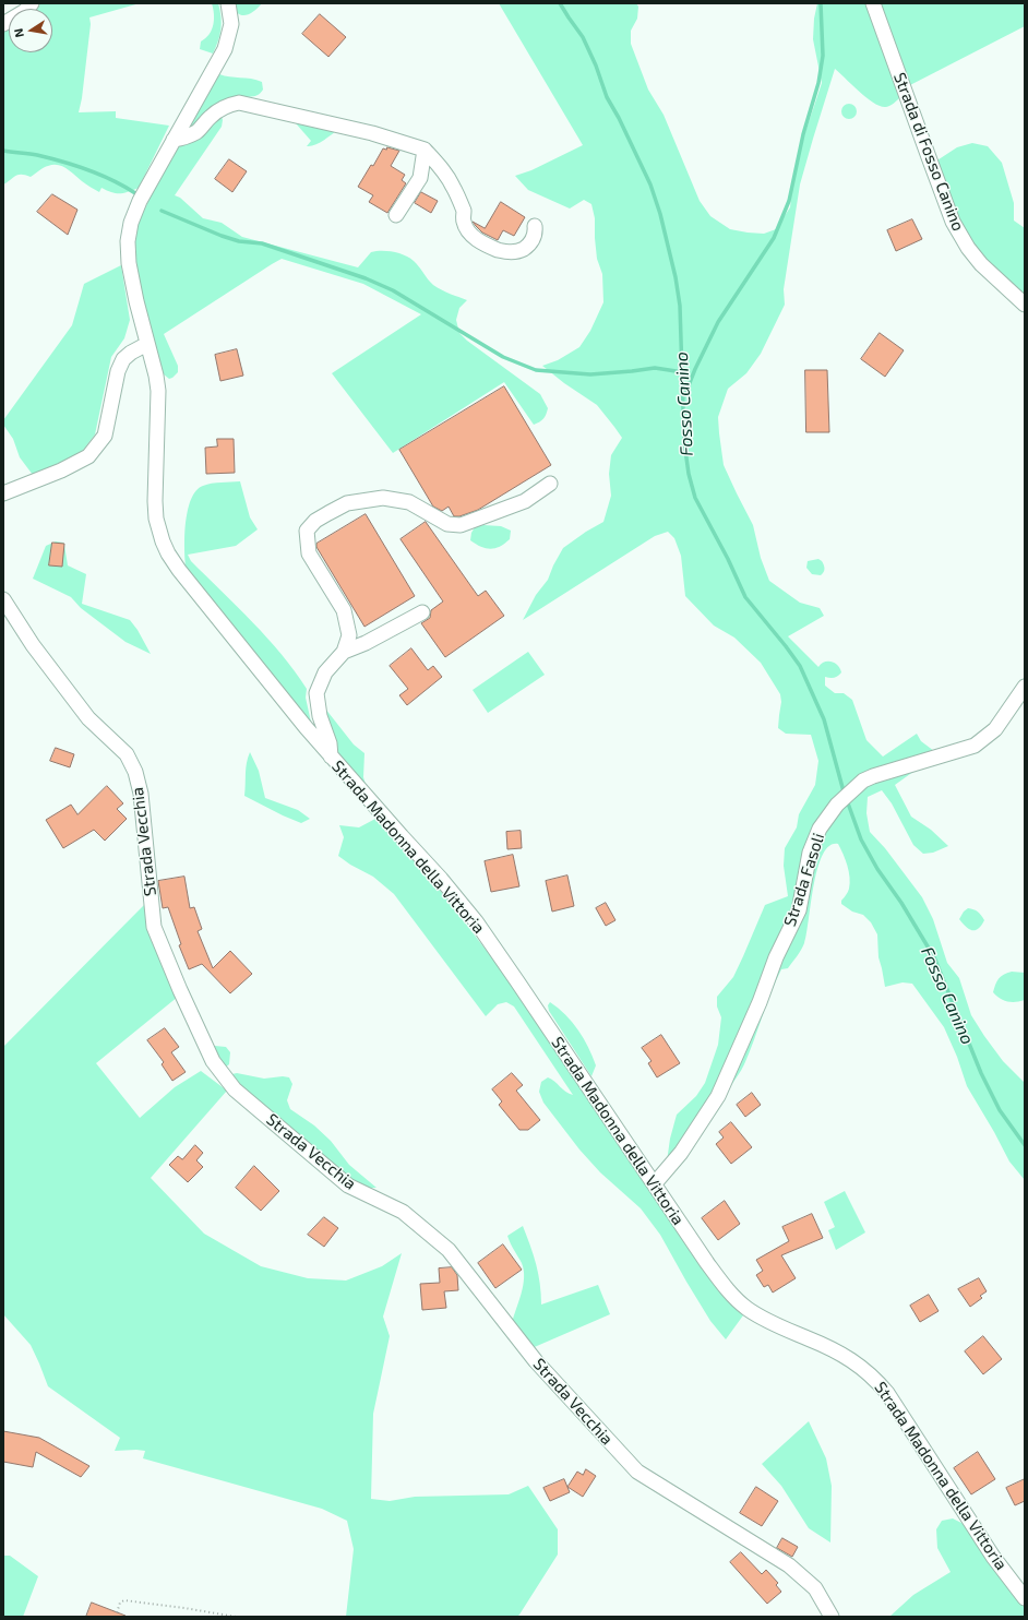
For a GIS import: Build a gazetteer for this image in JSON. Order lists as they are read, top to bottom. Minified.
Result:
{"streets":{"street":["Strada di Fosso Canino","Strada Vecchia","Strada Madonna della Vittoria","Strada Fasoli"]},"crossings":[["Strada Madonna della Vittoria","Strada Fasoli"]],"water":["Fosso Canino"],"north":"left"}
